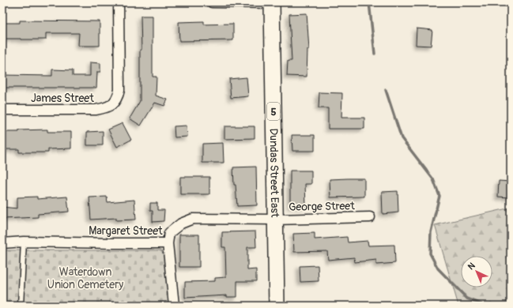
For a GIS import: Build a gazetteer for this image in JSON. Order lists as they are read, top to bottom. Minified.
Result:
{"streets":{"main road":["5","Dundas Street East"],"street":["James Street","George Street","Margaret Street"]},"crossings":[["Dundas Street East","George Street"],["Dundas Street East","Margaret Street"],["George Street","Margaret Street"]],"parks":["Waterdown Union Cemetery"],"north":"top left"}
